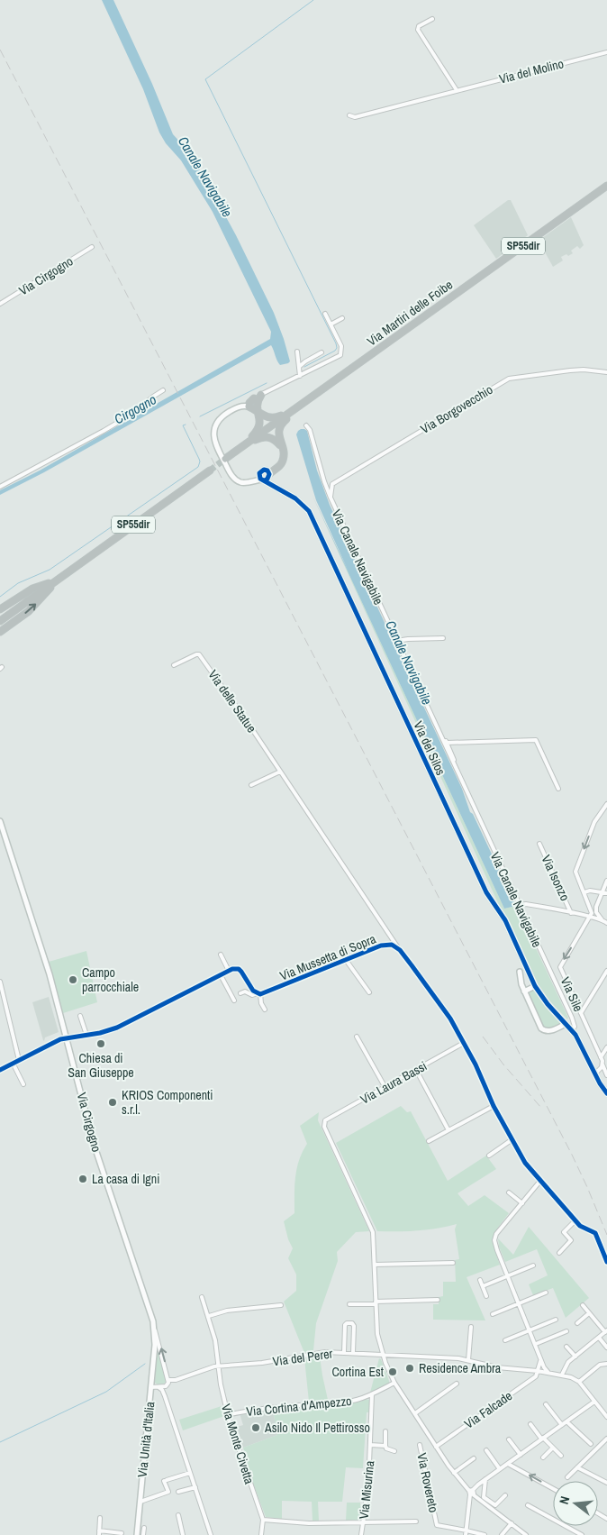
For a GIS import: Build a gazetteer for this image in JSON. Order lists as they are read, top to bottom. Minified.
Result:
{"streets":{"highway":["SP55dir","Via Martiri delle Foibe"],"street":["Via del Molino","Via Cirgogno","Via Borgovecchio","Via Canale Navigabile","Via delle Statue","Via del Silos","Via Isonzo","Via Mussetta di Sopra","Via Sile","Via Laura Bassi","Via del Perer","Via Cortina d'Ampezzo","Via Falcade","Via Unità d'Italia","Via Monte Civetta","Via Rovereto","Via Misurina"]},"crossings":[["Via Cirgogno","Via Unità d'Italia"],["Via Canale Navigabile","Via del Silos"],["Via delle Statue","Via Mussetta di Sopra"],["Via del Perer","Via Falcade"],["Via del Perer","Via Unità d'Italia"],["Via del Perer","Via Monte Civetta"],["Via Cortina d'Ampezzo","Via Monte Civetta"],["Via Cortina d'Ampezzo","Via Misurina"]],"one_way":["Via Sile"],"water":["Canale Navigabile","Cirgogno"],"places":["Campo parrocchiale","Chiesa di San Giuseppe","KRIOS Componenti s.r.l.","La casa di Igni","Residence Ambra","Cortina Est","Asilo Nido Il Pettirosso"],"north":"left"}
